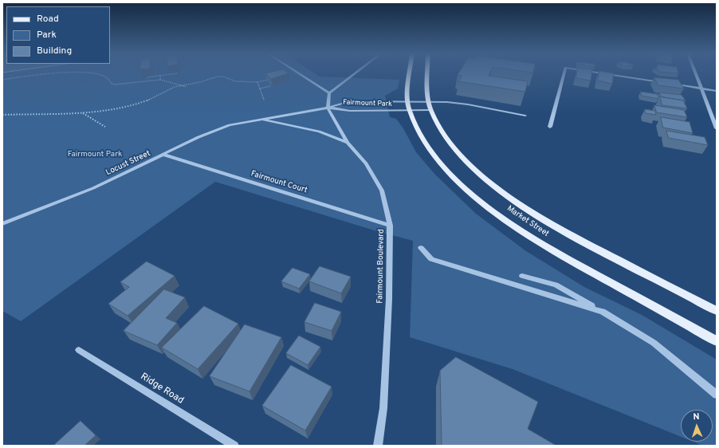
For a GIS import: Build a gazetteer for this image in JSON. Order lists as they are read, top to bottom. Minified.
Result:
{"streets":{"main road":["Market Street"],"street":["Fairmount Park","Locust Street","Fairmount Court","Fairmount Boulevard","Ridge Road"]},"crossings":[["Fairmount Park","Locust Street"],["Fairmount Park","Market Street"],["Fairmount Park","Fairmount Boulevard"],["Locust Street","Fairmount Court"],["Locust Street","Fairmount Boulevard"],["Fairmount Court","Fairmount Boulevard"]],"parks":["Fairmount Park"],"legend":["Road","Park","Building"],"north":"top"}
